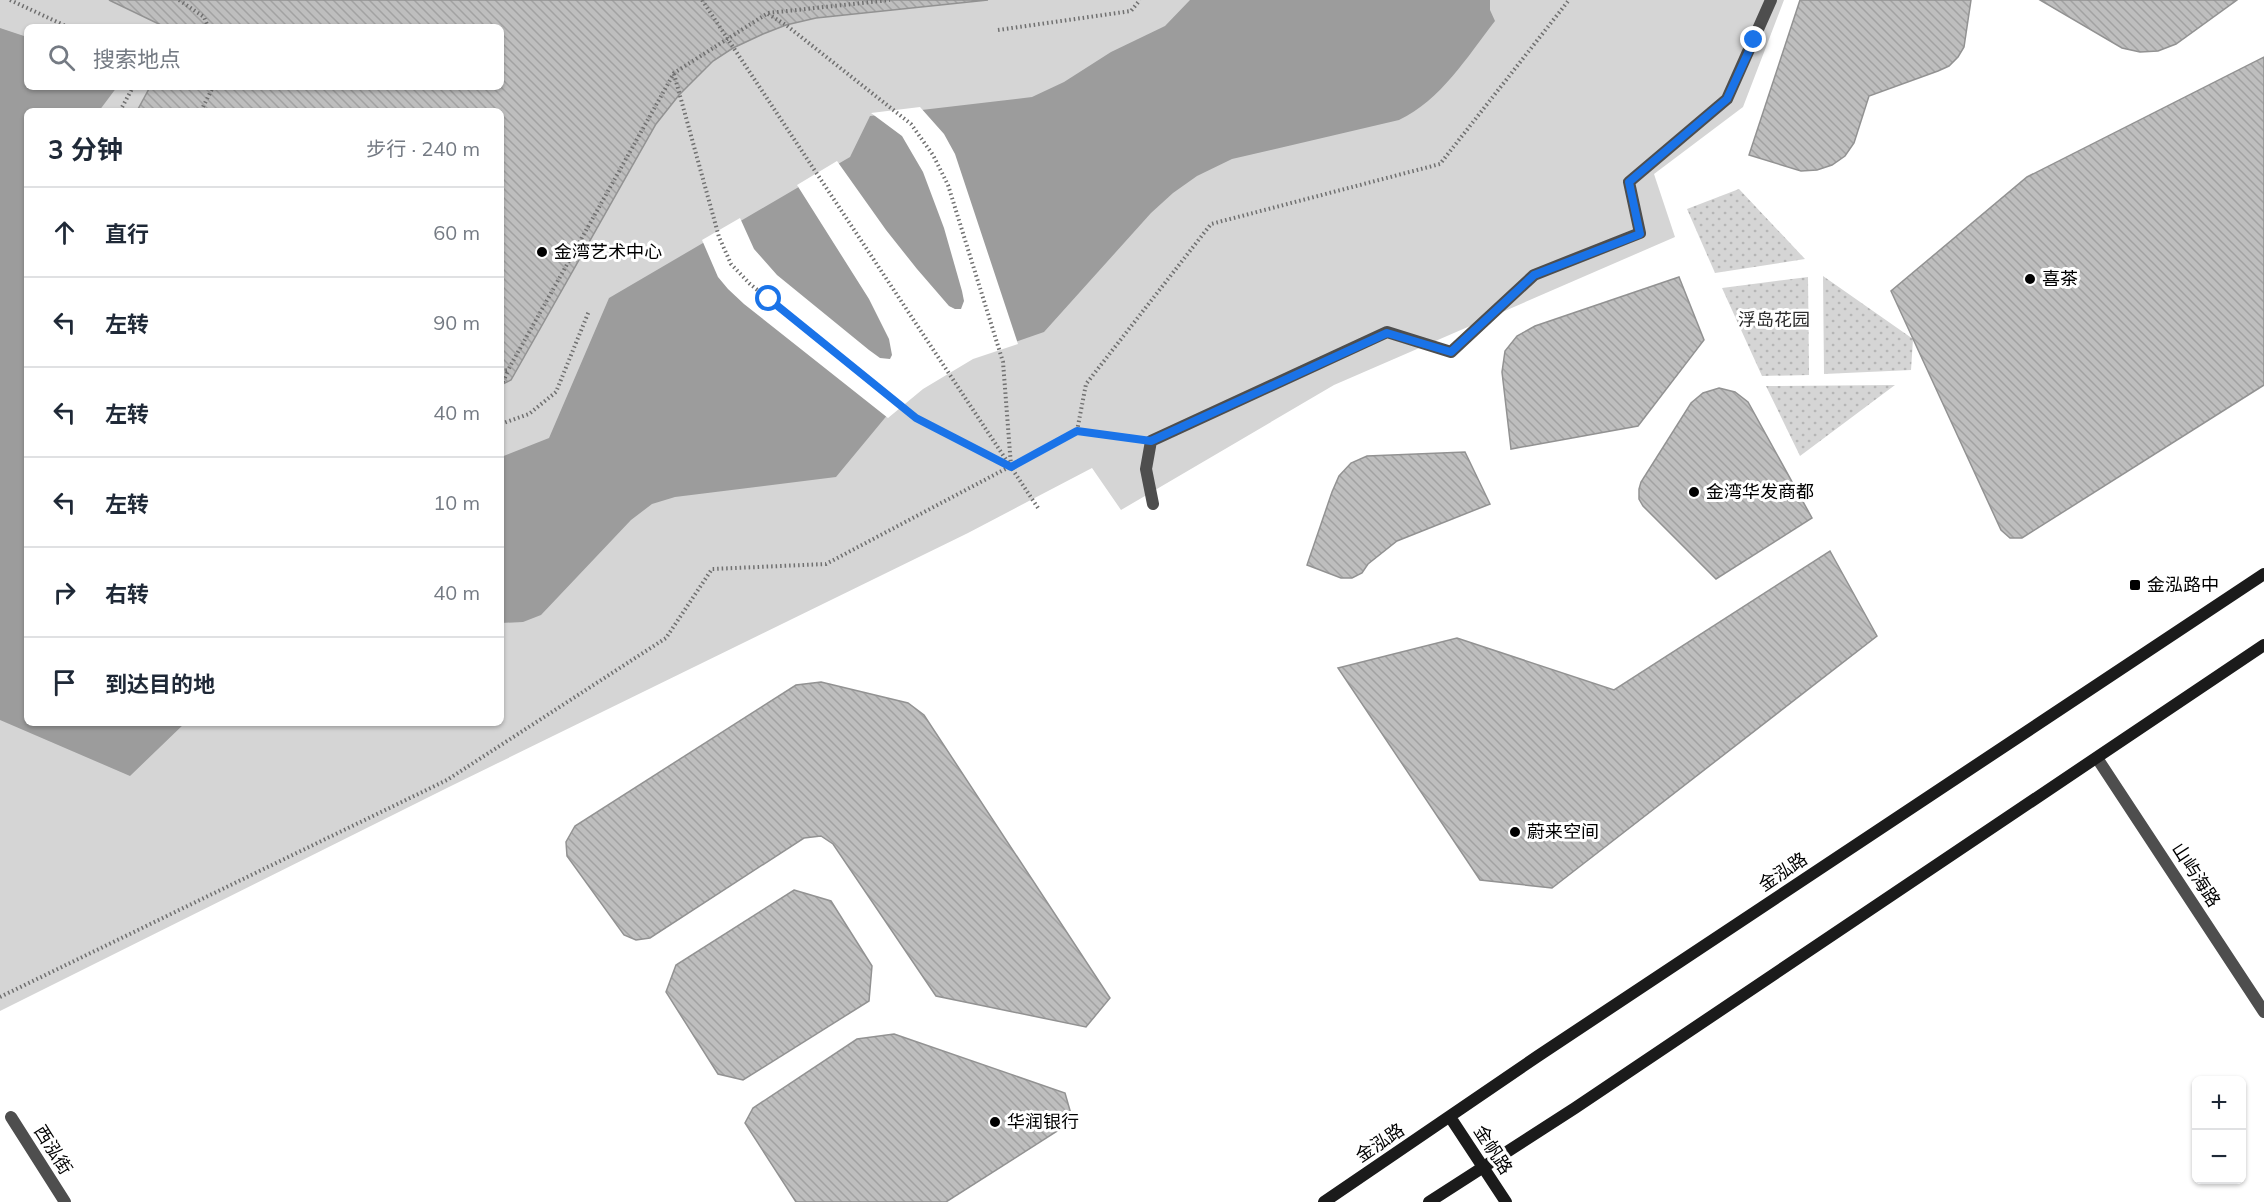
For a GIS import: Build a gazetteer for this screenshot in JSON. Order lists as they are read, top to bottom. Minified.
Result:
{"streets":{"street":["金泓路","山屿海路","西泓街","金帆路"]},"crossings":[["金泓路","金帆路"]],"parks":["浮岛花园"],"places":{"other":["金湾艺术中心","喜茶","金湾华发商都","蔚来空间","华润银行"],"transit":["金泓路中"]},"page":{"search":"搜索地点","heading":["3 分钟","步行 · 240 m"],"list":[["直行","60 m"],["左转","90 m"],["左转","40 m"],["左转","10 m"],["右转","40 m"],"到达目的地"],"map_buttons":["+","−"]}}
